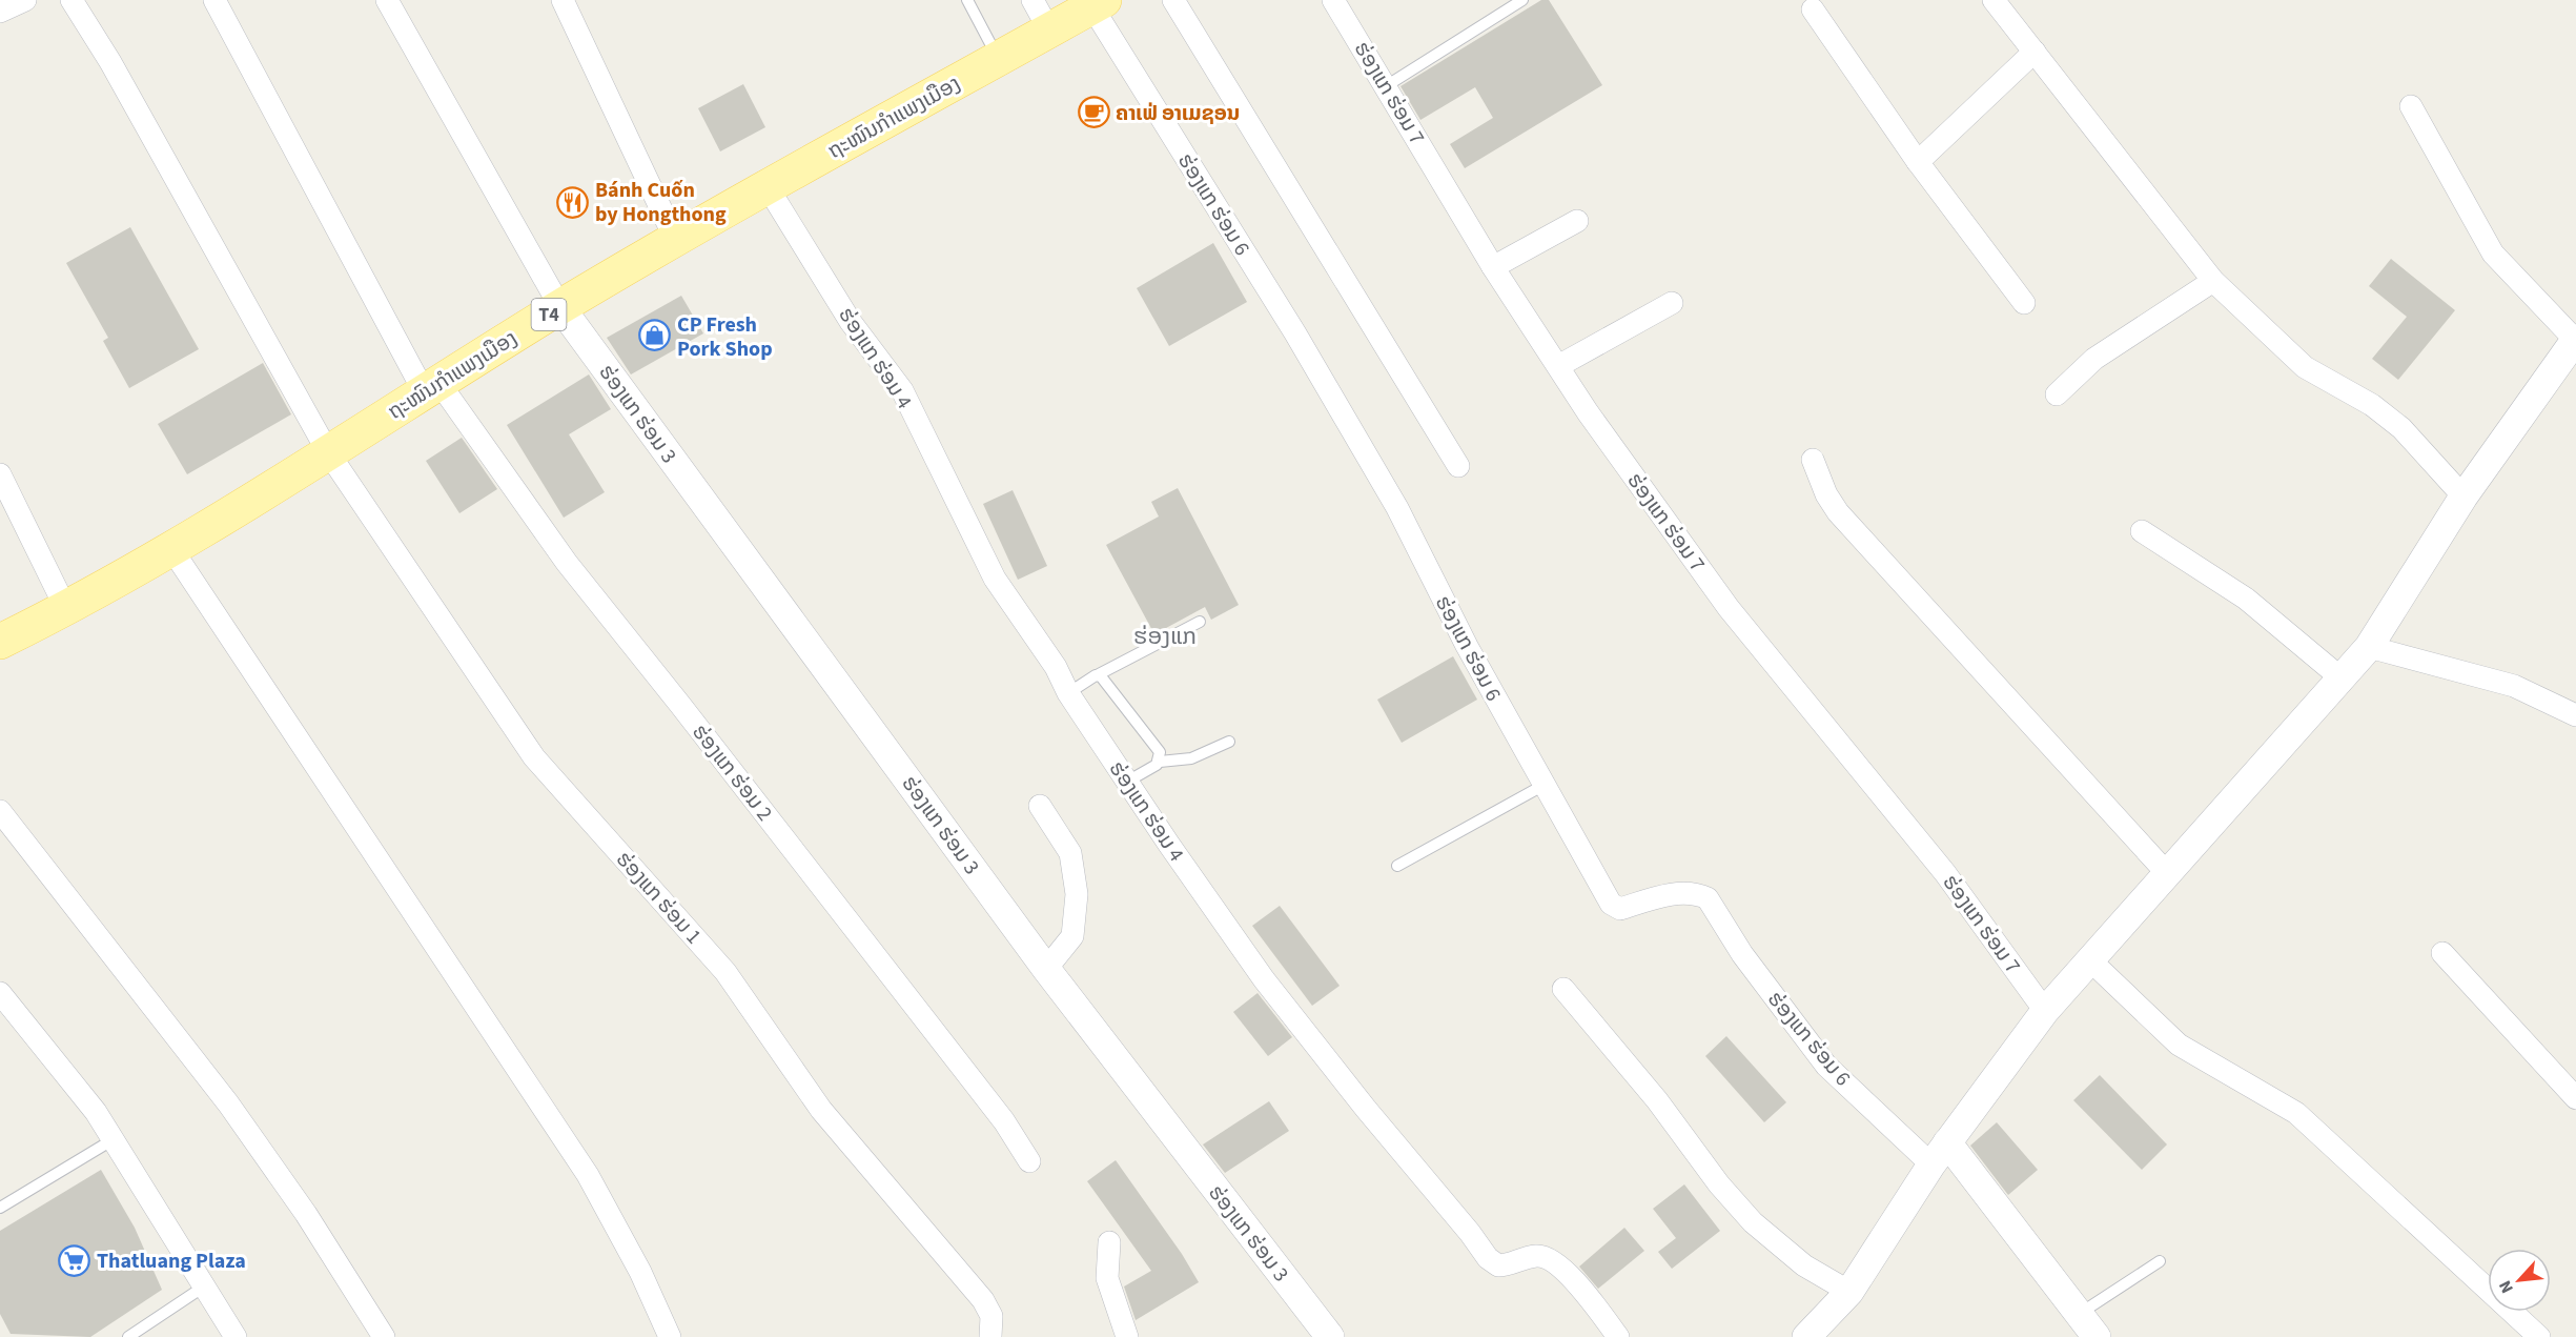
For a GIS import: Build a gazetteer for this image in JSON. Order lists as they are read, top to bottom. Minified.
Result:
{"streets":{"main road":["ຖະໜົນກຳແພງເມືອງ","T4"],"street":["ຮ່ອງແກ ຮ່ອມ 7","ຮ່ອງແກ ຮ່ອມ 6","ຮ່ອງແກ ຮ່ອມ 4","ຮ່ອງແກ ຮ່ອມ 3","ຮ່ອງແກ ຮ່ອມ 2","ຮ່ອງແກ ຮ່ອມ 1"]},"crossings":[["ຖະໜົນກຳແພງເມືອງ","ຮ່ອງແກ ຮ່ອມ 6"],["ຖະໜົນກຳແພງເມືອງ","ຮ່ອງແກ ຮ່ອມ 4"],["ຖະໜົນກຳແພງເມືອງ","ຮ່ອງແກ ຮ່ອມ 3"],["ຖະໜົນກຳແພງເມືອງ","ຮ່ອງແກ ຮ່ອມ 2"],["ຖະໜົນກຳແພງເມືອງ","ຮ່ອງແກ ຮ່ອມ 1"]],"districts":["ຮ່ອງແກ"],"places":{"cafe":["ຄາເຟ່ ອາເມຊອນ"],"restaurant":["Bánh Cuốn by Hongthong"],"shop":["CP Fresh Pork Shop"],"supermarket":["Thatluang Plaza"]},"north":"bottom left"}
